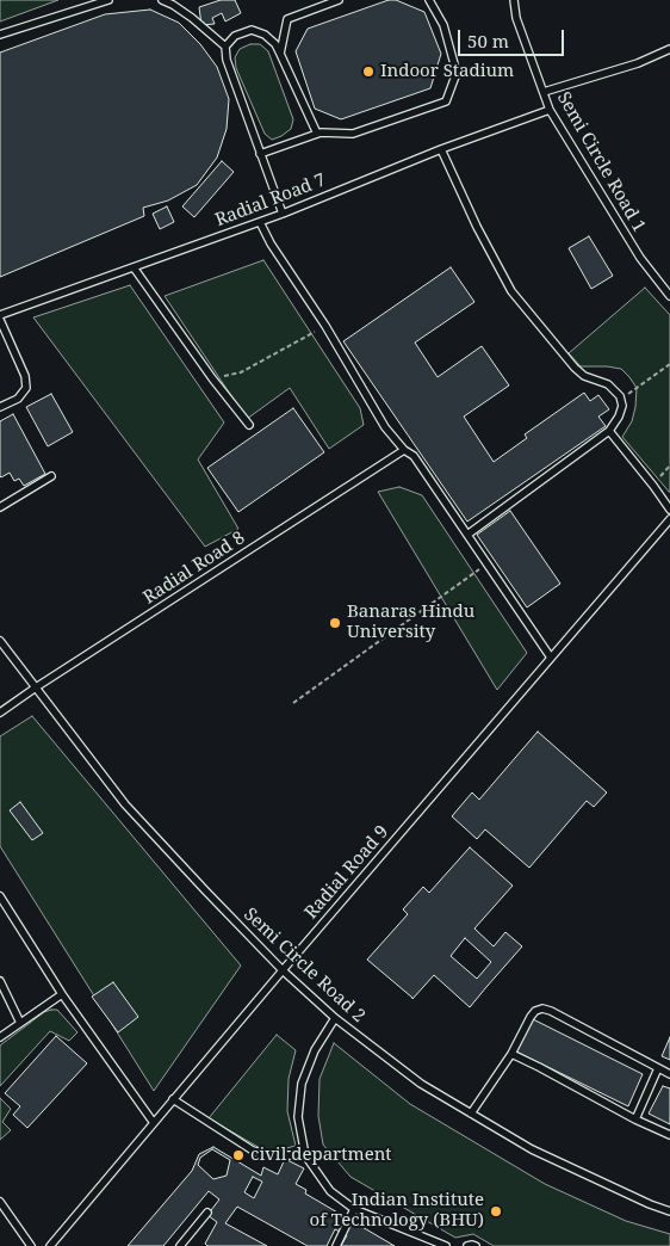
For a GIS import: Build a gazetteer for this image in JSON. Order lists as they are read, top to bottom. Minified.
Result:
{"streets":{"lane":["Semi Circle Road 1","Radial Road 7","Radial Road 8","Radial Road 9","Semi Circle Road 2"]},"crossings":[["Semi Circle Road 1","Radial Road 7"],["Radial Road 8","Semi Circle Road 2"],["Radial Road 9","Semi Circle Road 2"]],"places":["Indoor Stadium","Banaras Hindu University","civil department","Indian Institute of Technology (BHU)"],"scale_bar":"50 m"}
